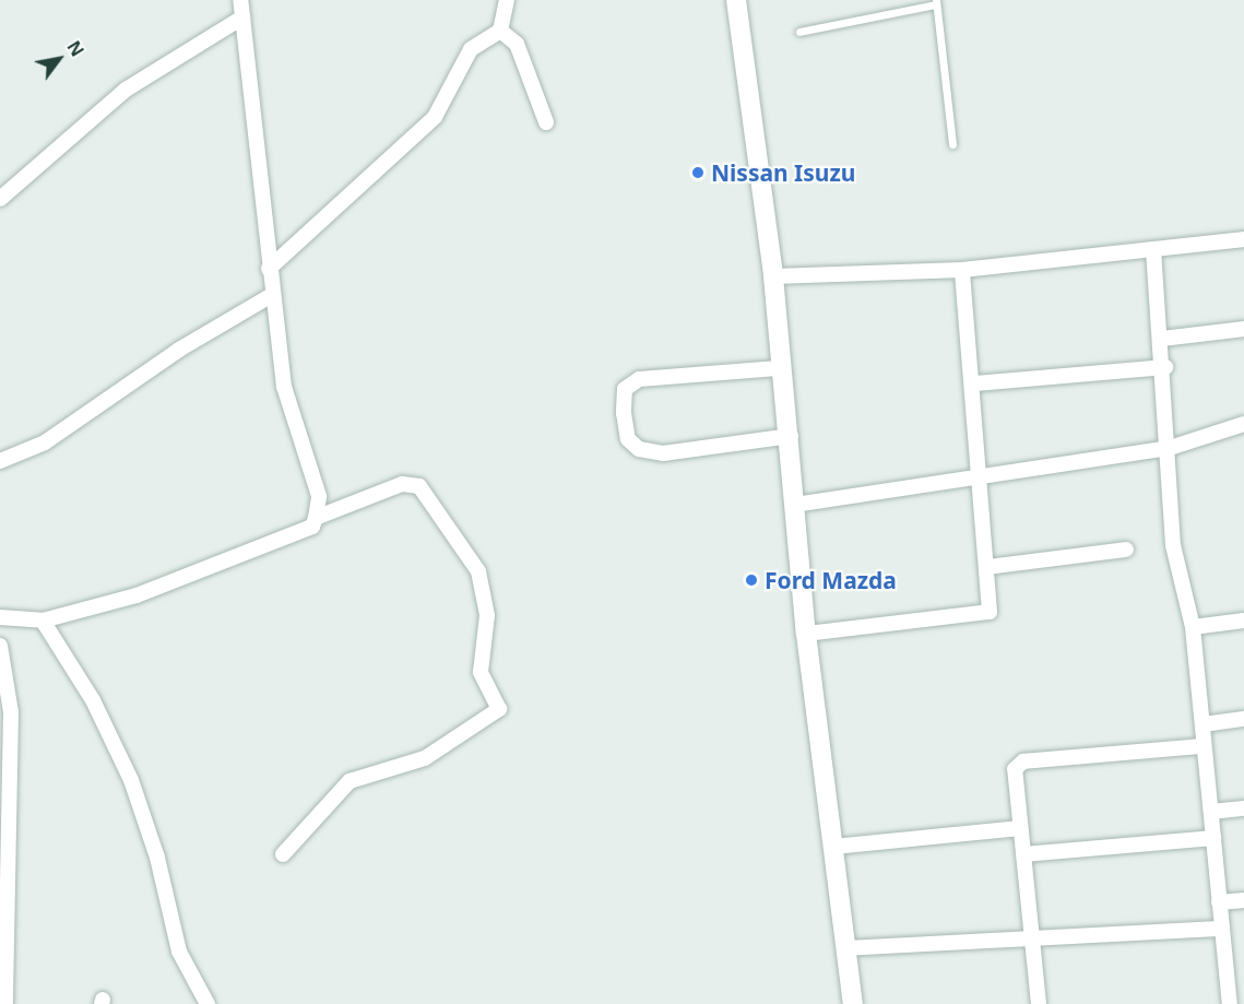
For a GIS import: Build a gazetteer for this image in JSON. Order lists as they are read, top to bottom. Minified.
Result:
{"places":["Nissan Isuzu","Ford Mazda"],"north":"top right"}
